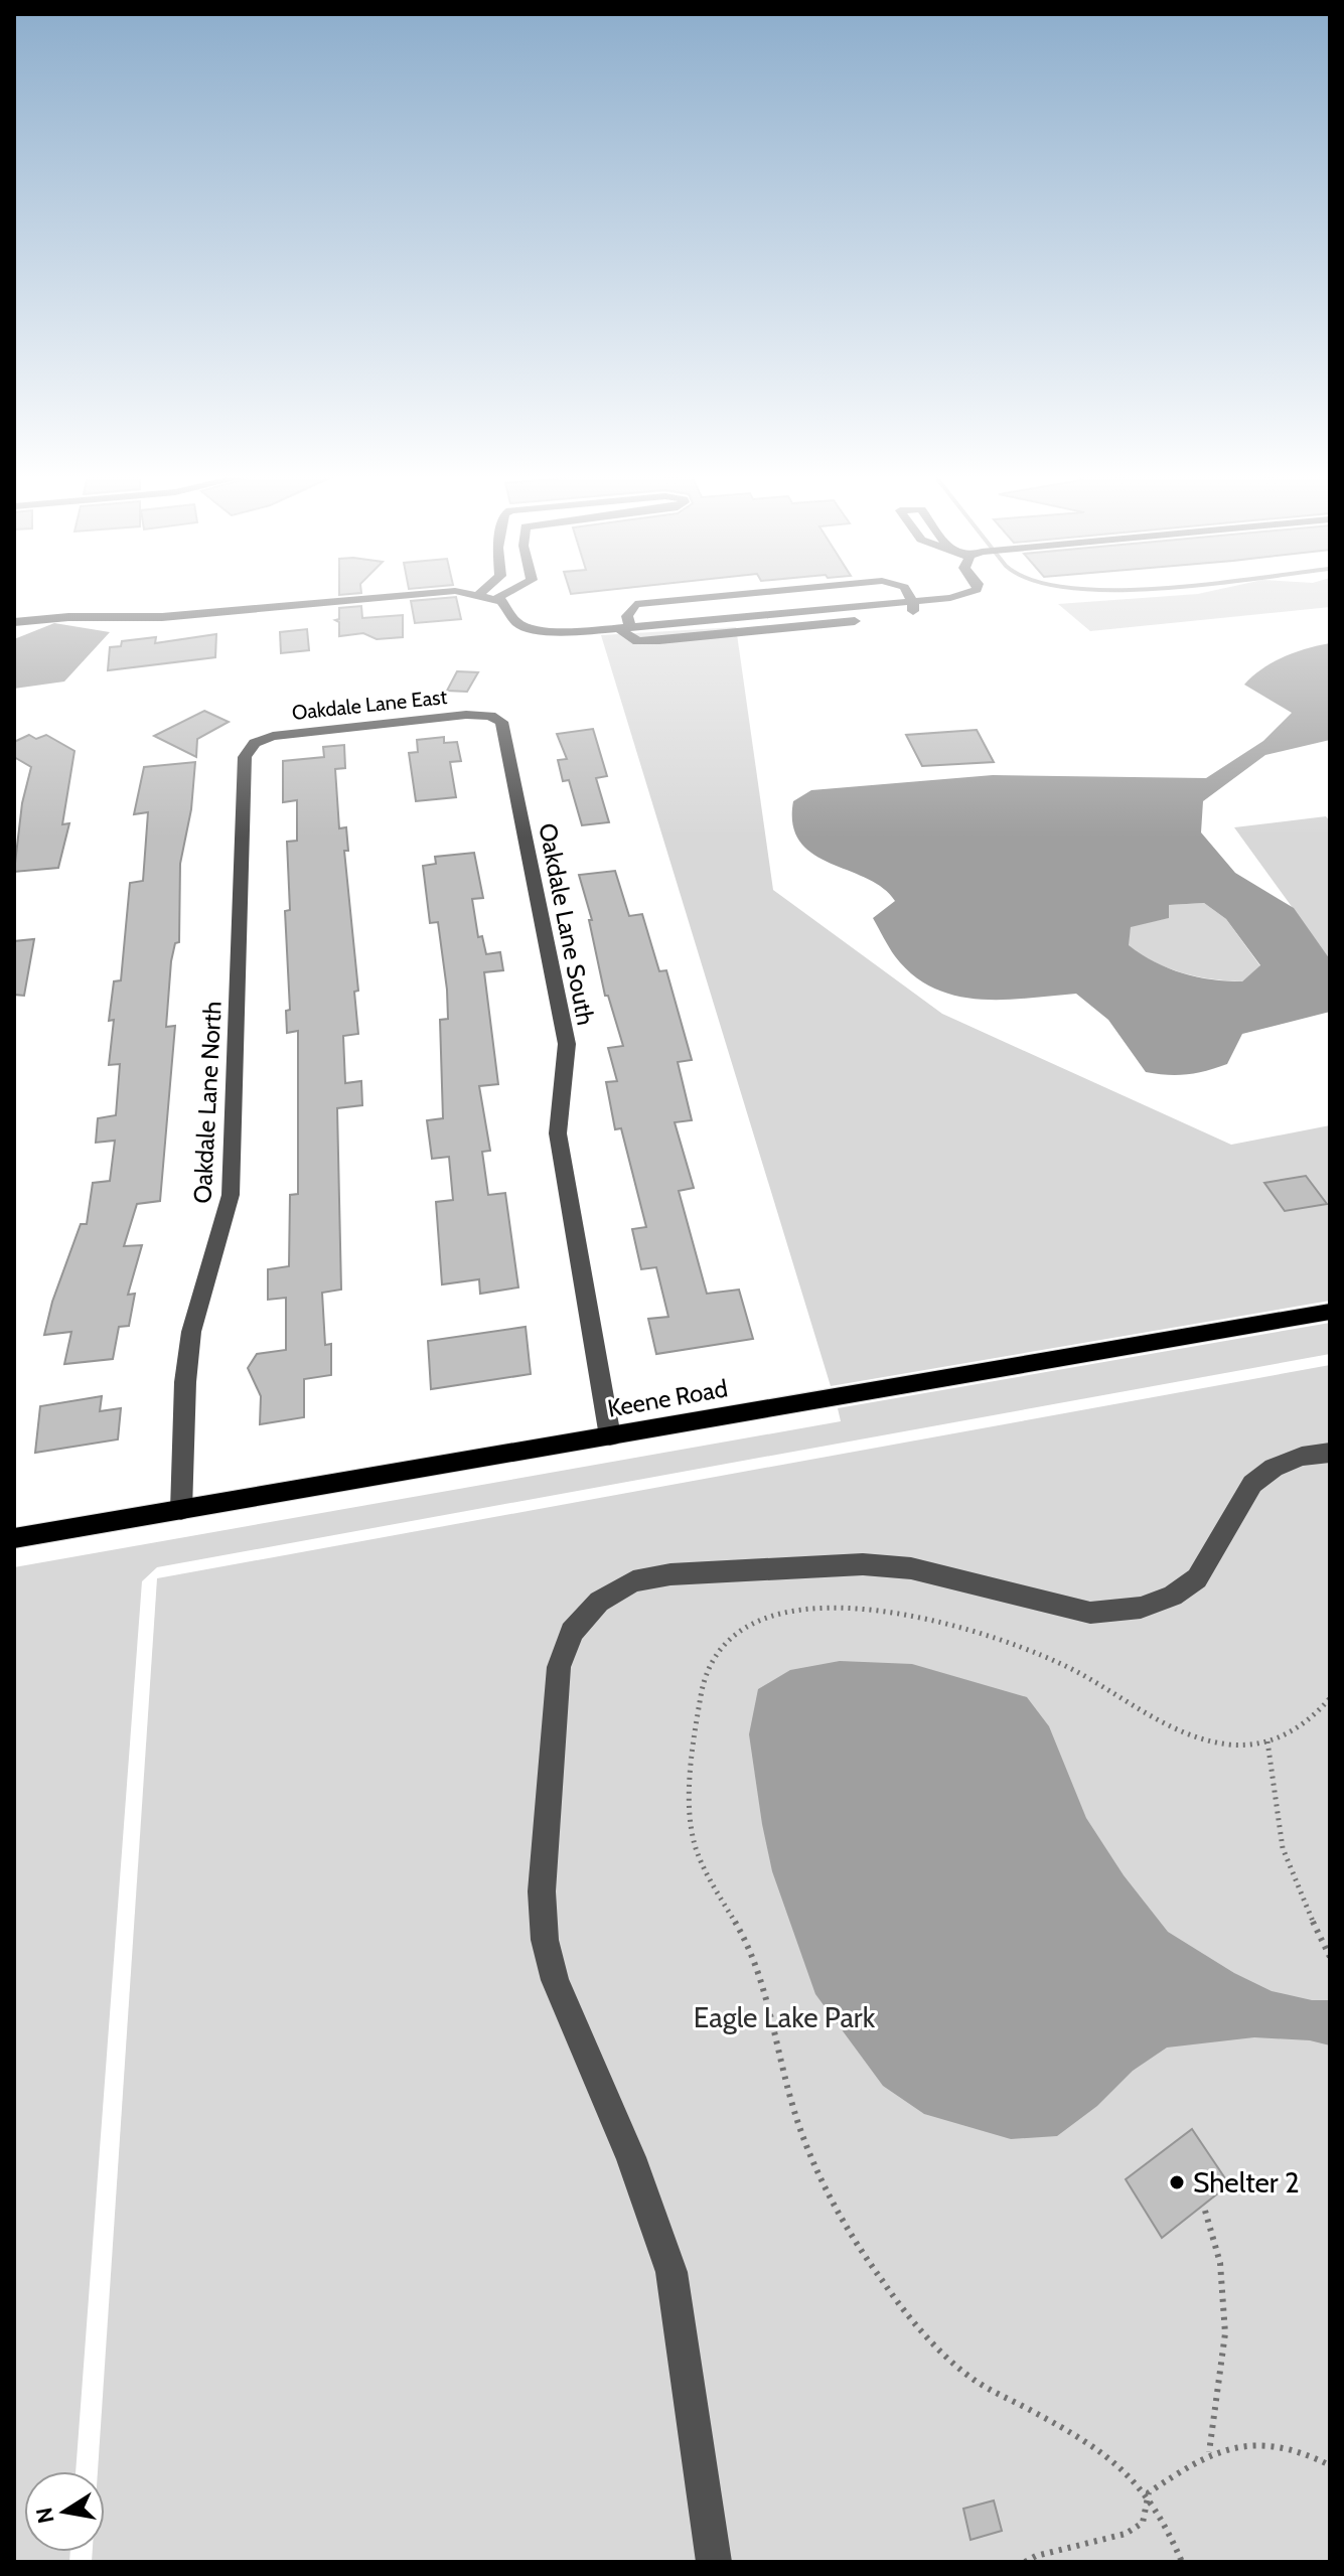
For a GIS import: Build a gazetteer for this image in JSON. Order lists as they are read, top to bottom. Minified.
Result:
{"streets":{"main road":["Keene Road"],"street":["Oakdale Lane East","Oakdale Lane South","Oakdale Lane North"]},"crossings":[["Oakdale Lane East","Oakdale Lane South"],["Oakdale Lane East","Oakdale Lane North"],["Oakdale Lane South","Keene Road"],["Oakdale Lane North","Keene Road"]],"parks":["Eagle Lake Park"],"places":["Shelter 2"],"north":"left"}
